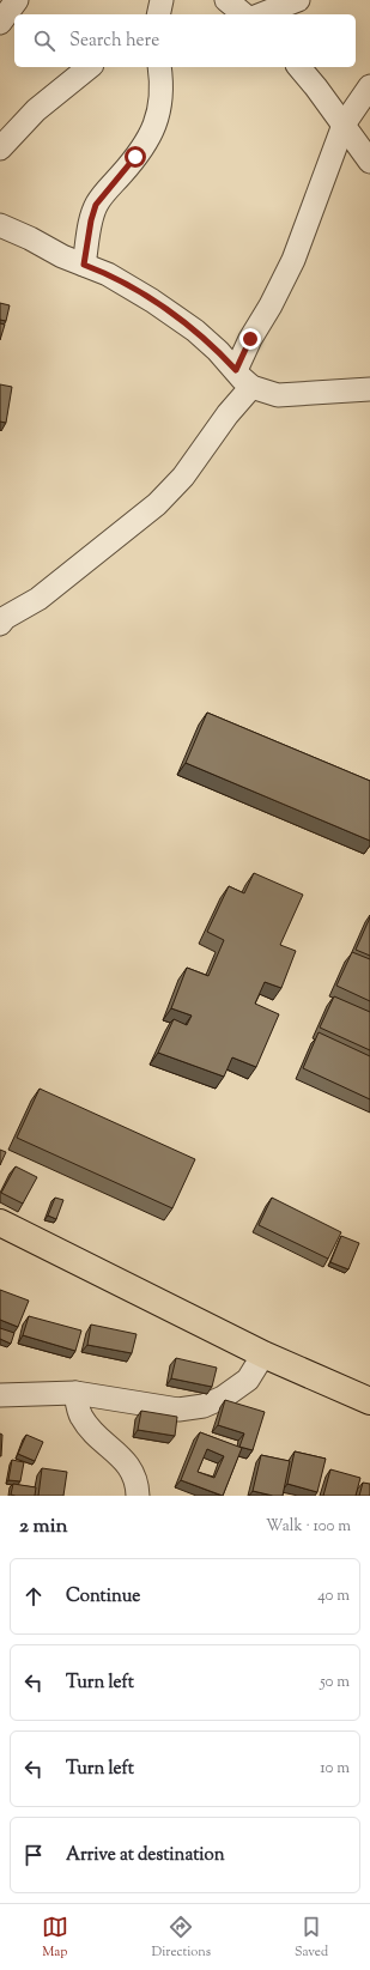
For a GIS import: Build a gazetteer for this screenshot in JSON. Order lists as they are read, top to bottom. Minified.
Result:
{"page":{"search":"Search here","heading":["2 min","Walk · 100 m"],"list":[["Continue","40 m"],["Turn left","50 m"],["Turn left","10 m"],"Arrive at destination"],"nav":["Map","Directions","Saved"]}}
